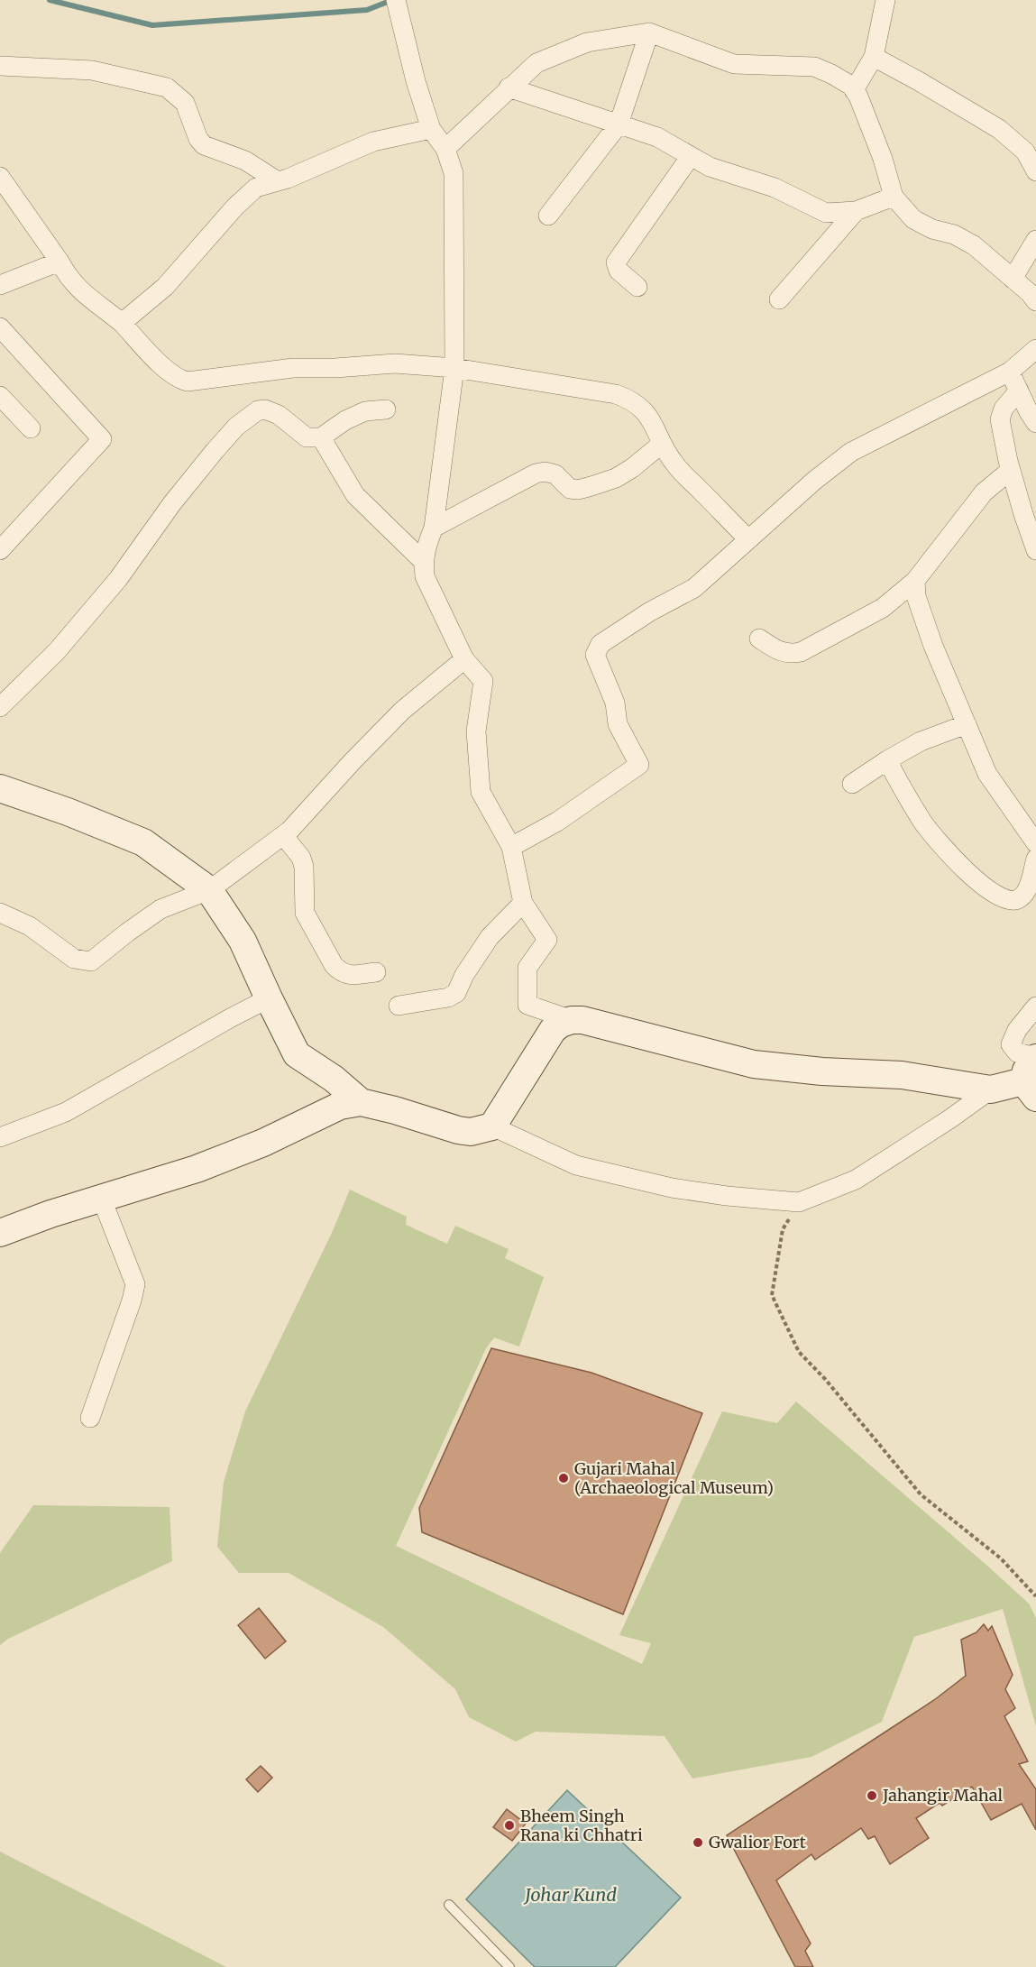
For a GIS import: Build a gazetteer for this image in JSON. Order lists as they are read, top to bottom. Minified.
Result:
{"water":["Johar Kund"],"places":["Gujari Mahal (Archaeological Museum)","Jahangir Mahal","Bheem Singh Rana ki Chhatri","Gwalior Fort"]}
